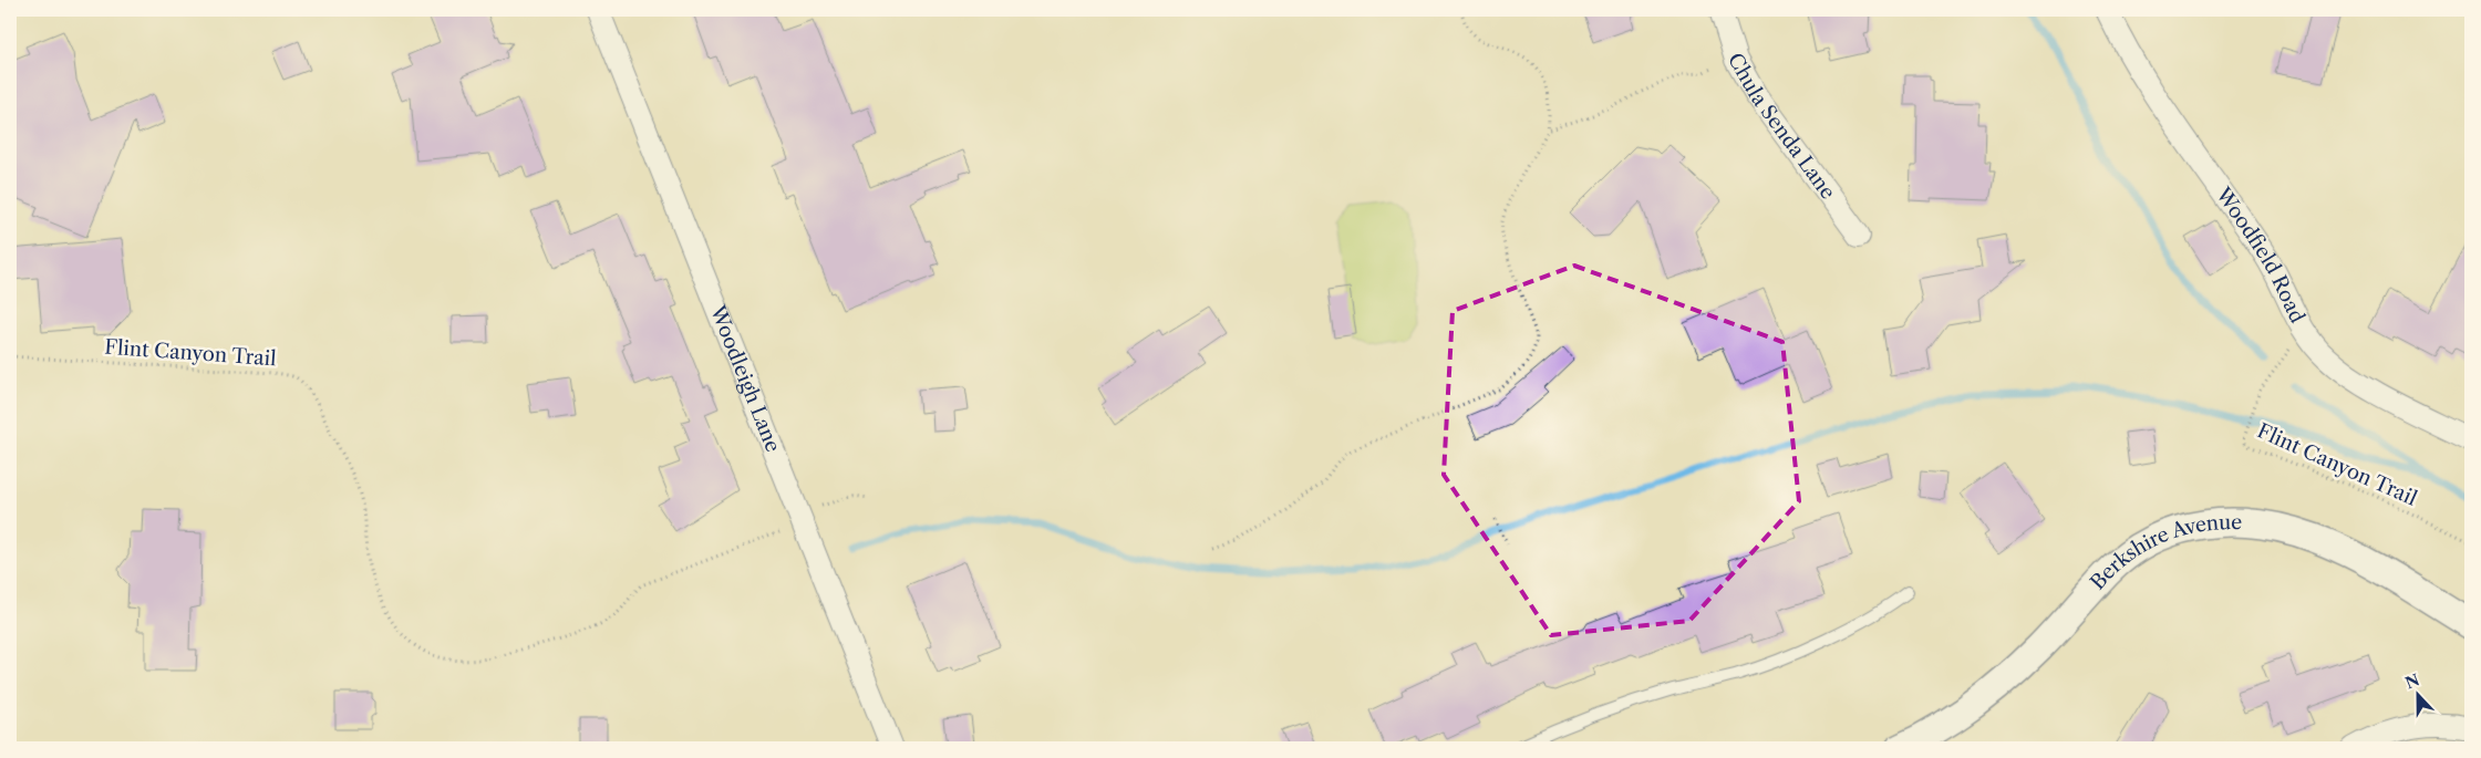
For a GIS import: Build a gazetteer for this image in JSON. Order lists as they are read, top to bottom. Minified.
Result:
{"streets":{"street":["Chula Senda Lane","Woodfield Road","Woodleigh Lane","Berkshire Avenue"],"path":["Flint Canyon Trail"]},"crossings":[["Woodfield Road","Flint Canyon Trail"]],"north":"top"}
